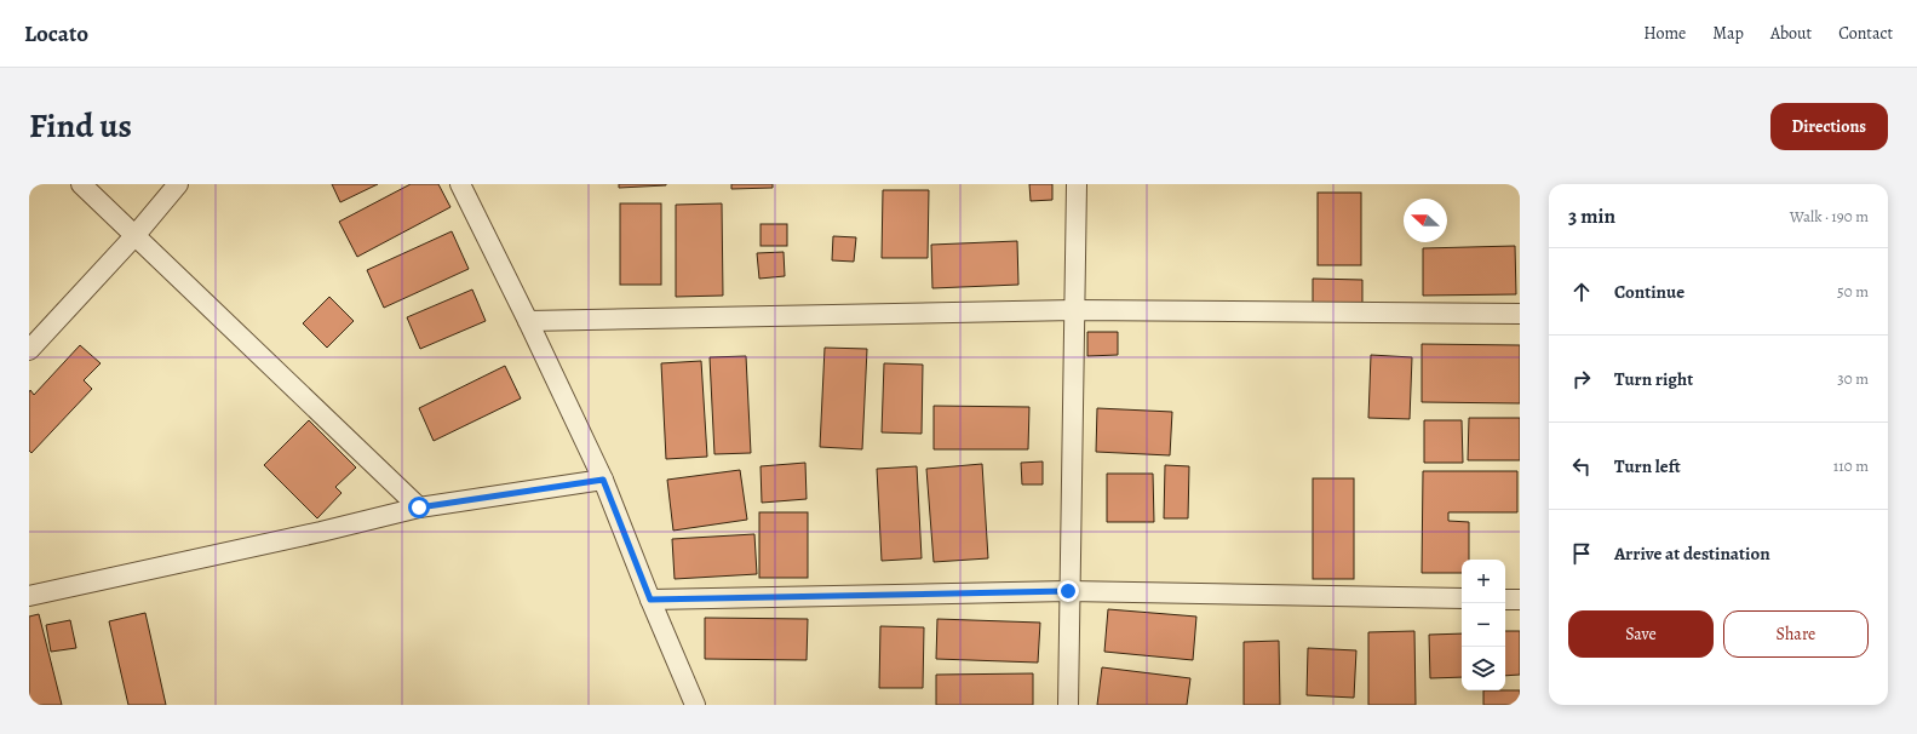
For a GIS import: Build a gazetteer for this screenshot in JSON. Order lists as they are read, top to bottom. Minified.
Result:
{"north":"left","page":{"header":"Locato","nav":["Home","Map","About","Contact"],"title":"Find us","buttons":["Directions",["Save","Share"]],"heading":["3 min","Walk · 190 m"],"list":[["Continue","50 m"],["Turn right","30 m"],["Turn left","110 m"],"Arrive at destination"],"map_buttons":["+","−"]}}
